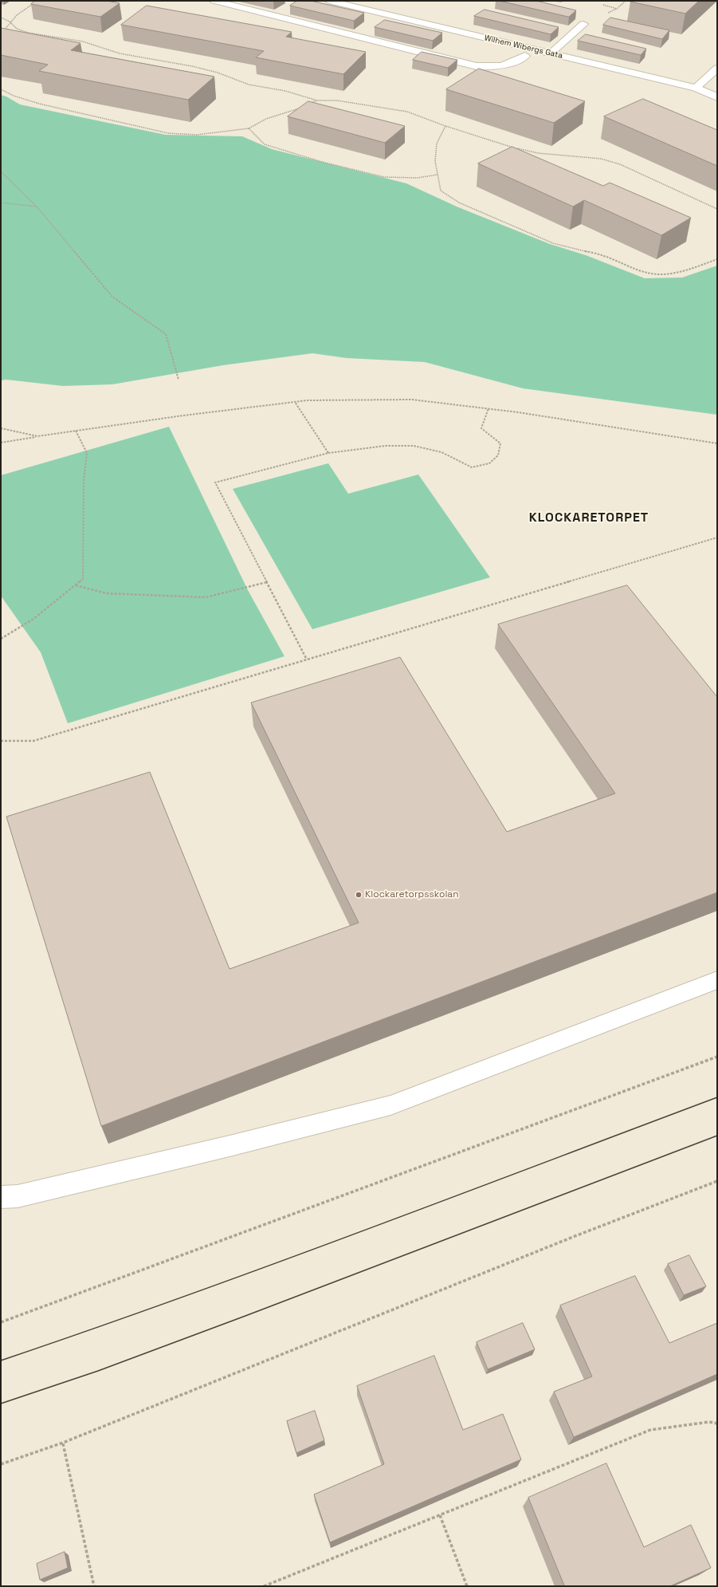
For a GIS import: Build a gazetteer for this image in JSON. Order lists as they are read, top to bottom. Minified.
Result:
{"streets":{"street":["Wilhem Wibergs Gata"]},"districts":["KLOCKARETORPET"],"places":["Klockaretorpsskolan"]}
